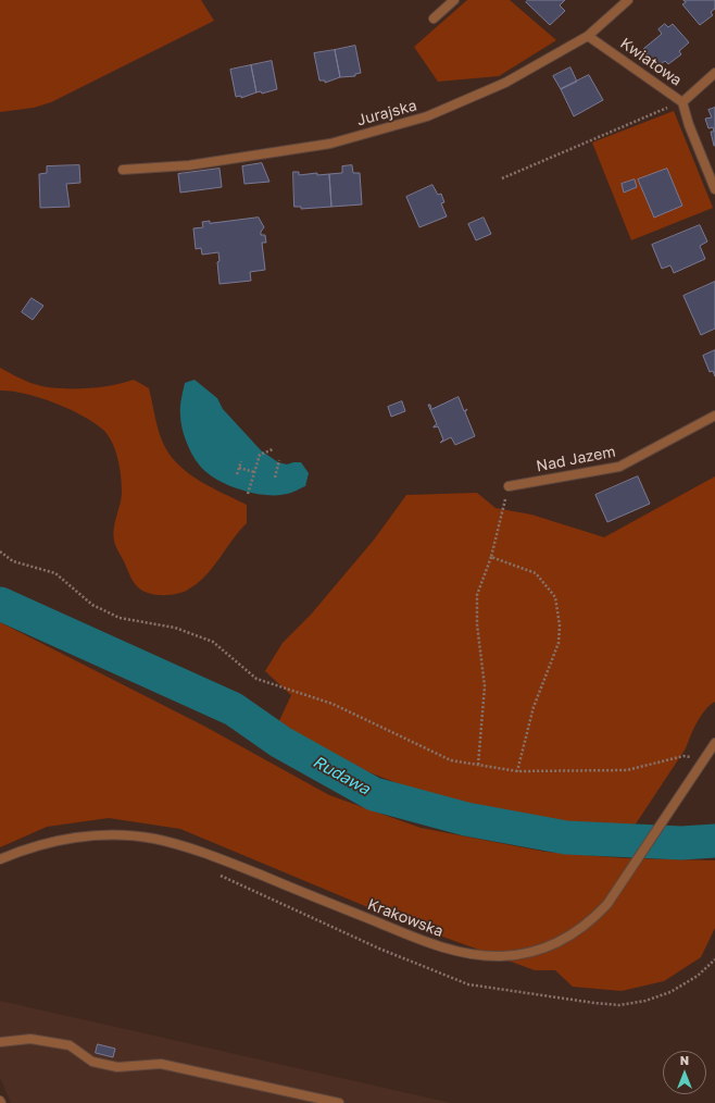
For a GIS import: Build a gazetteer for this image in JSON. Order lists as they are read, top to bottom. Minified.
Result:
{"streets":{"street":["Kwiatowa","Jurajska","Nad Jazem","Krakowska"]},"crossings":[["Kwiatowa","Jurajska"]],"water":["Rudawa"],"north":"top"}
